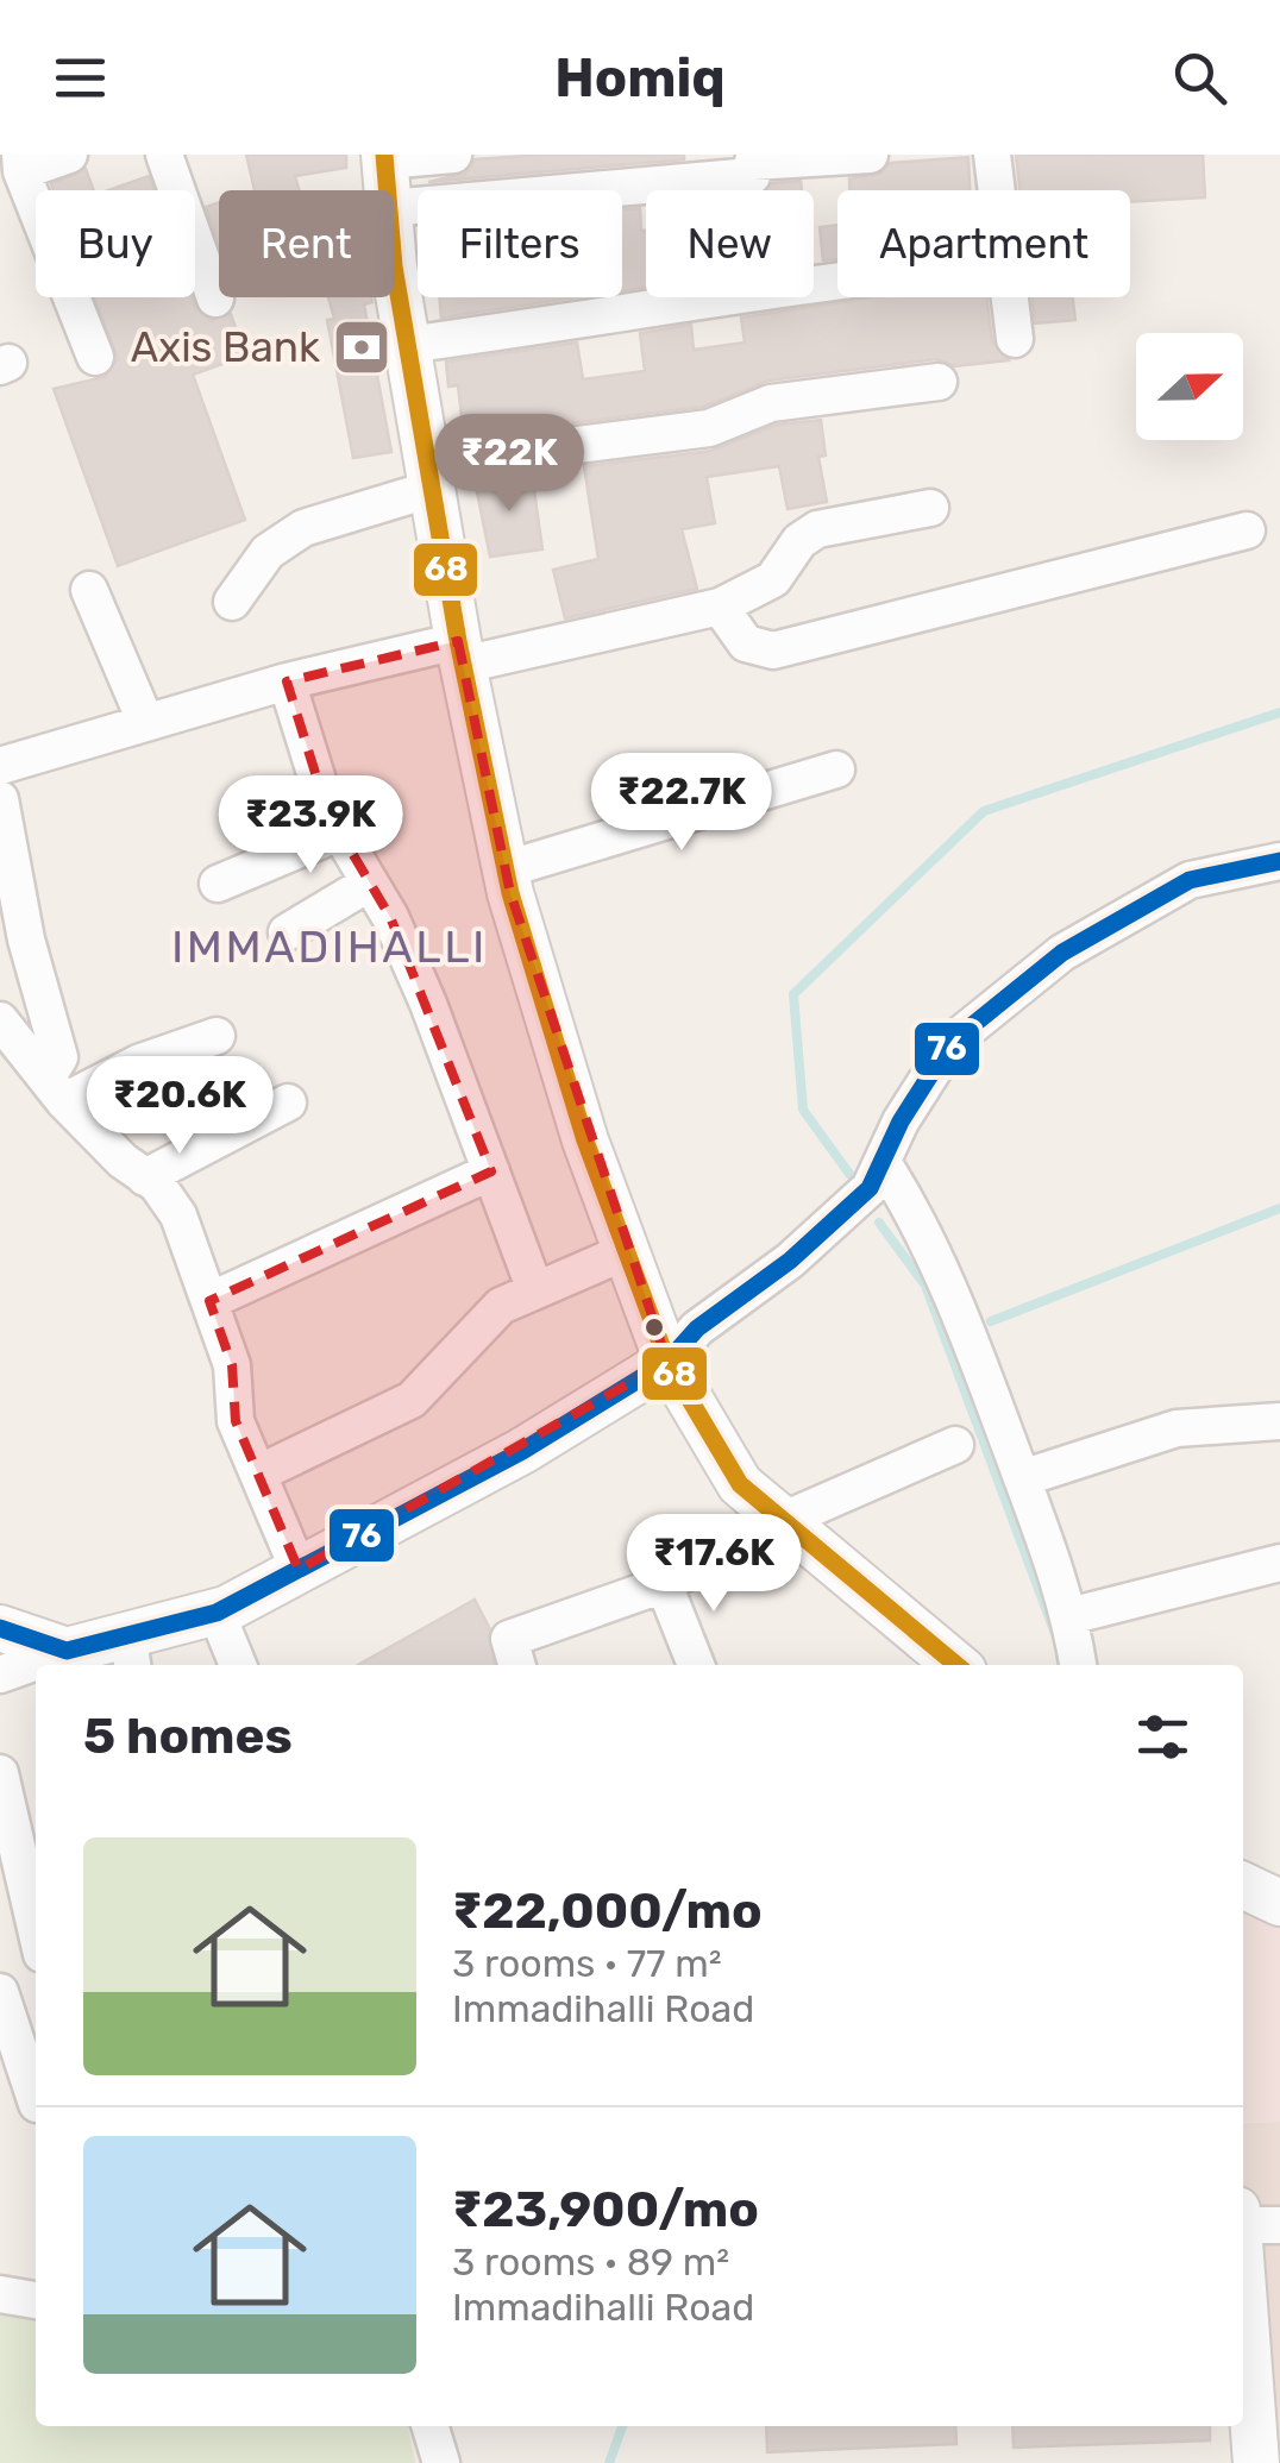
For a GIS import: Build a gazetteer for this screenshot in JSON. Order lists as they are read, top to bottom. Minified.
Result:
{"districts":["IMMADIHALLI"],"places":{"bank":["Axis Bank"]},"lines":["transit line 68","transit line 76"],"north":"right","page":{"header":"Homiq","chip":["Buy","Rent","Filters","New","Apartment"],"price":["₹22K","₹22.7K","₹23.9K","₹20.6K","₹17.6K"],"heading":"5 homes","list":[{"name":"₹22,000/mo","note":"3 rooms · 77 m² · Immadihalli Road"},{"name":"₹23,900/mo","note":"3 rooms · 89 m² · Immadihalli Road"}]}}
